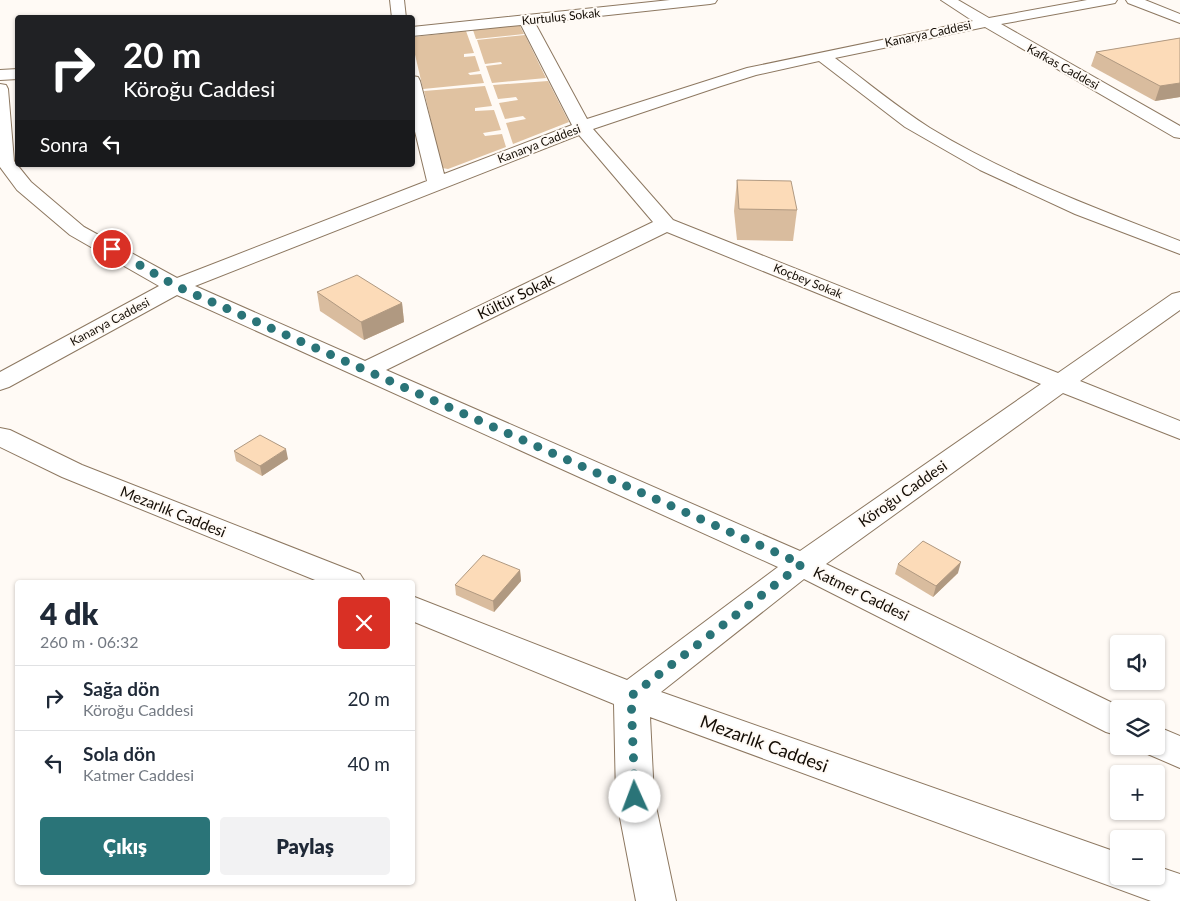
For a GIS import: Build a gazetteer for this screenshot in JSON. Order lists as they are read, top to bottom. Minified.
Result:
{"streets":{"street":["Kurtuluş Sokak","Kanarya Caddesi","Kafkas Caddesi","Koçbey Sokak","Kültür Sokak","Köroğu Caddesi","Mezarlık Caddesi","Katmer Caddesi"]},"crossings":[["Kurtuluş Sokak","Koçbey Sokak"],["Kanarya Caddesi","Kafkas Caddesi"],["Kanarya Caddesi","Koçbey Sokak"],["Kanarya Caddesi","Katmer Caddesi"],["Koçbey Sokak","Kültür Sokak"],["Koçbey Sokak","Köroğu Caddesi"],["Kültür Sokak","Katmer Caddesi"],["Köroğu Caddesi","Mezarlık Caddesi"],["Köroğu Caddesi","Katmer Caddesi"]],"page":{"turn":["20 m","Köroğu Caddesi"],"then":"Sonra","heading":["4 dk","260 m · 06:32"],"map_buttons":["+","−"],"list":[{"name":"Sağa dön","note":"Köroğu Caddesi","value":"20 m"},{"name":"Sola dön","note":"Katmer Caddesi","value":"40 m"}],"buttons":["Çıkış","Paylaş"]}}
